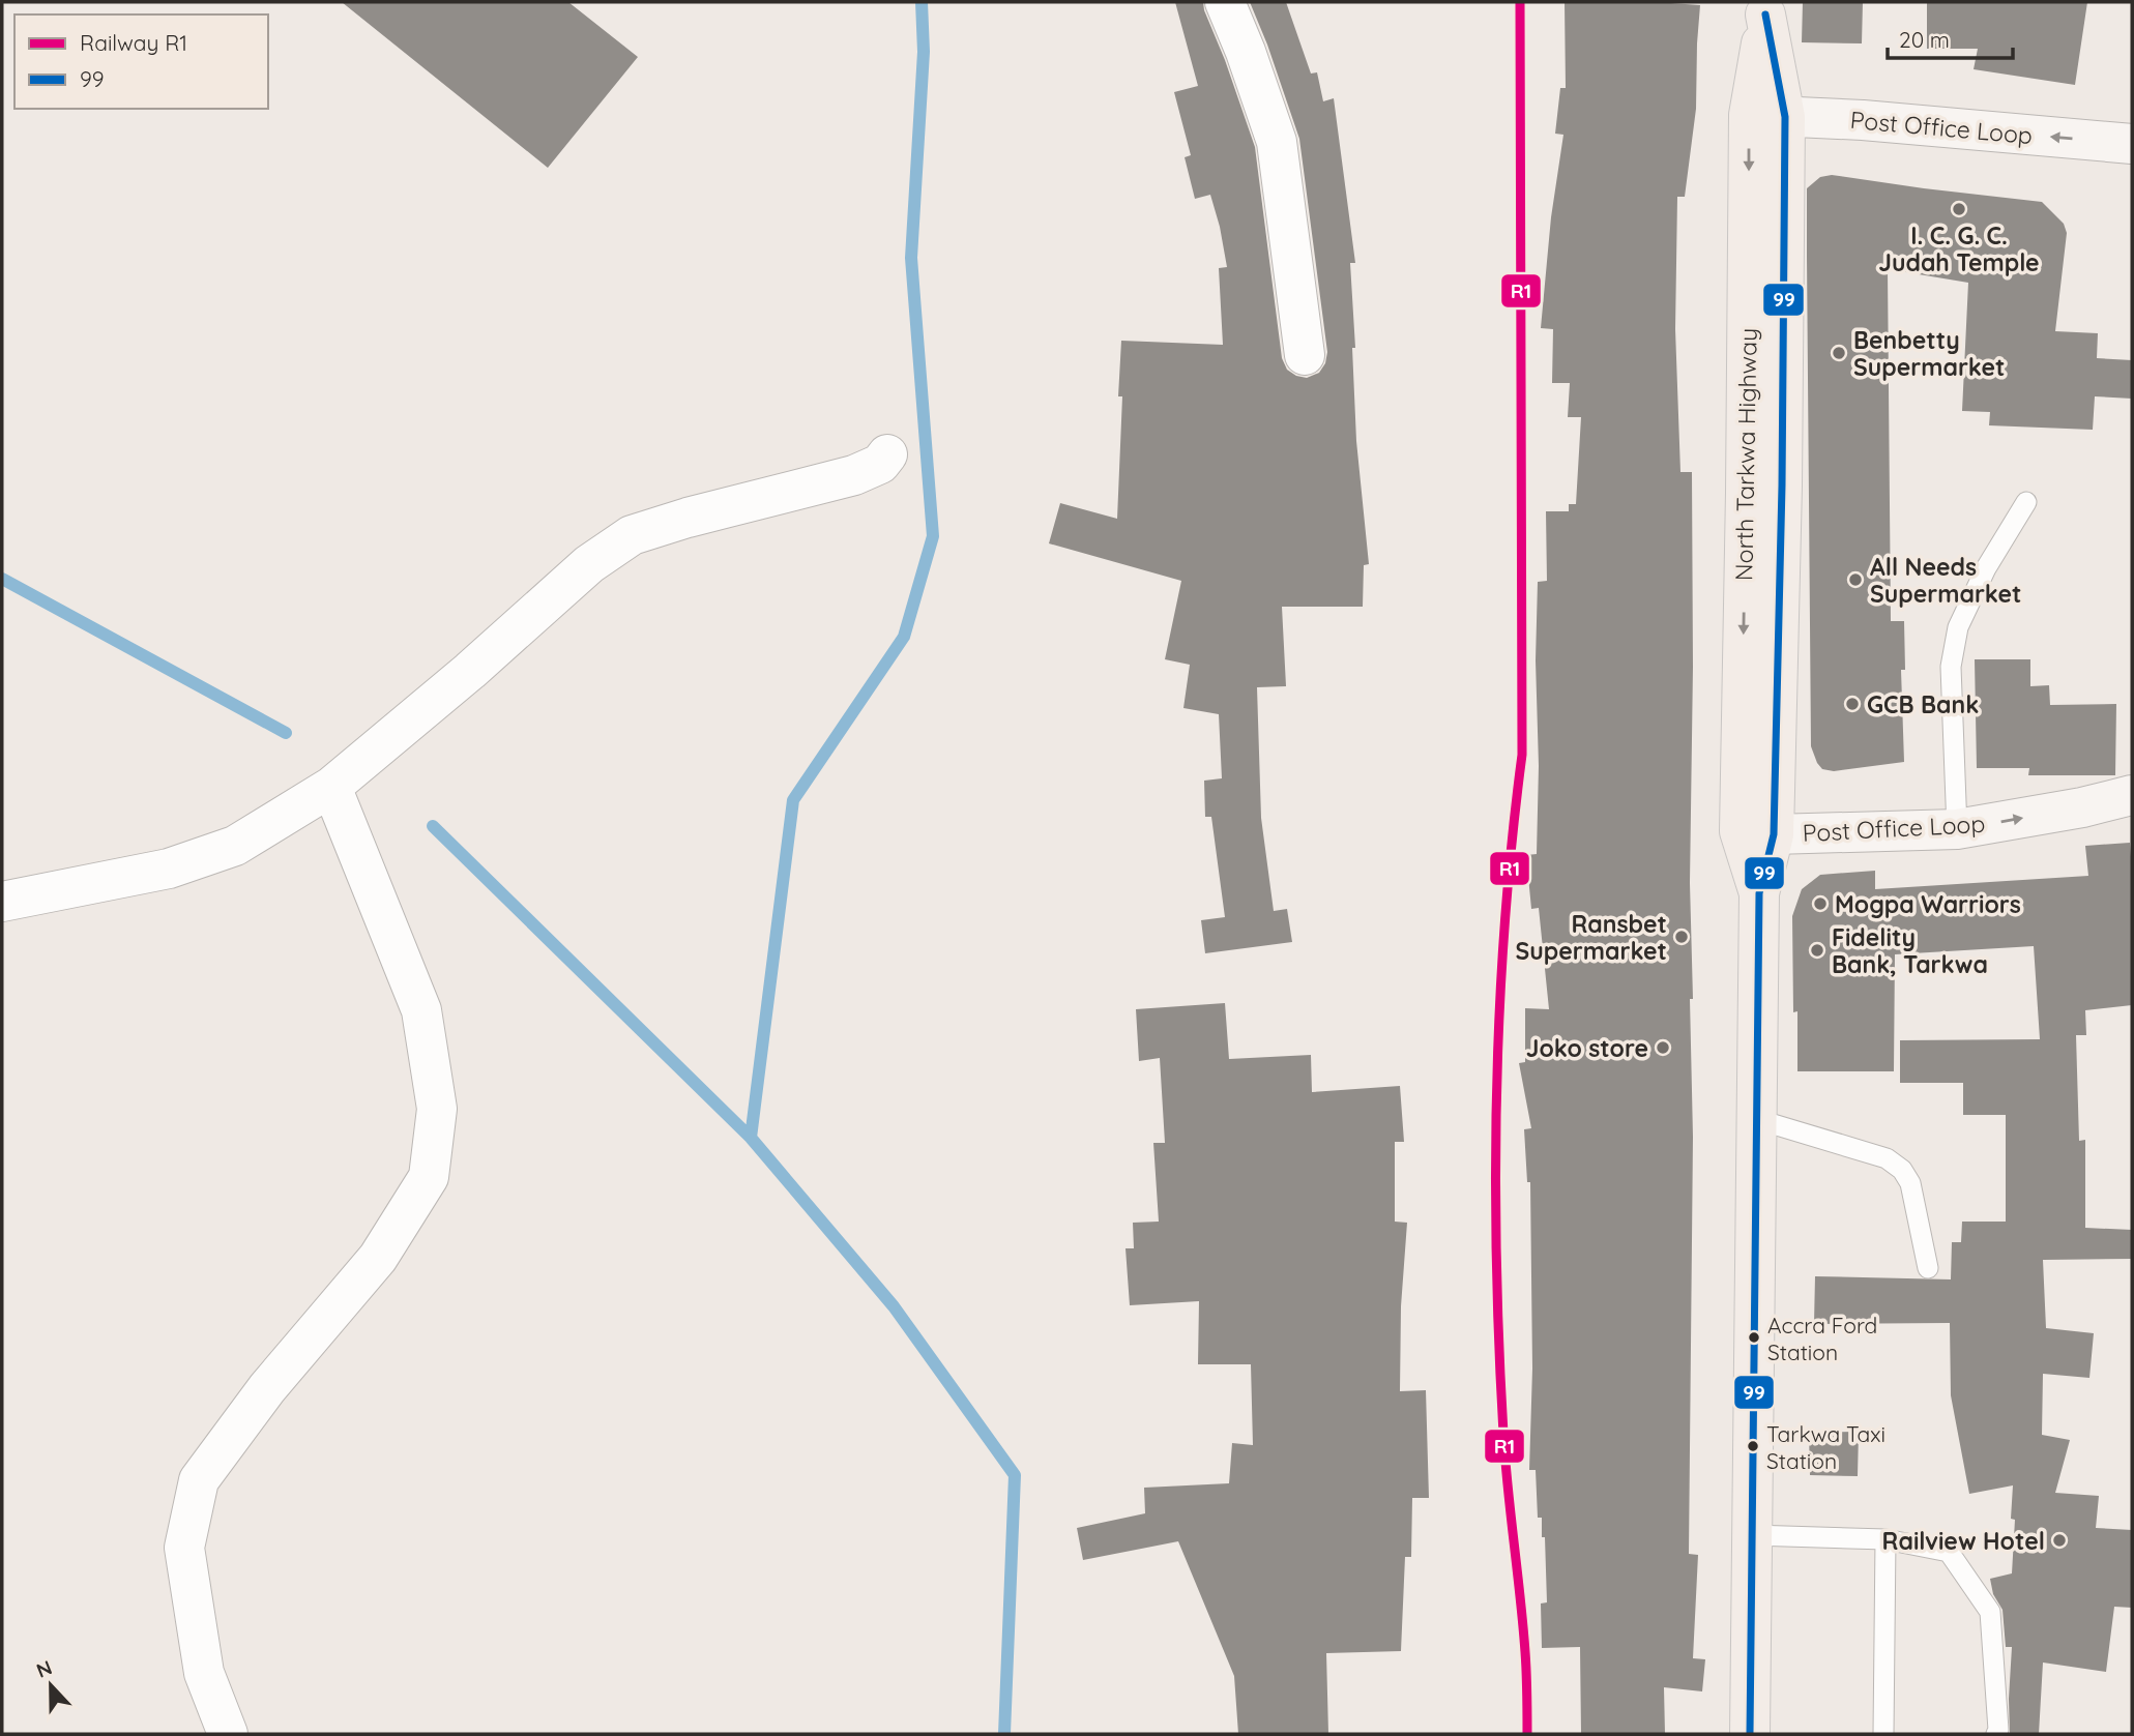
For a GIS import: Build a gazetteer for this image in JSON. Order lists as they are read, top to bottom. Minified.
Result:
{"streets":{"main road":["North Tarkwa Highway"],"street":["Post Office Loop"]},"crossings":[["Post Office Loop","North Tarkwa Highway"]],"places":["I. C. G. C. Judah Temple","Benbetty Supermarket","All Needs Supermarket","GCB Bank","Mogpa Warriors","Ransbet Supermarket","Fidelity Bank, Tarkwa","Joko store","Accra Ford Station","Tarkwa Taxi Station","Railview Hotel"],"lines":["rail line R1","transit line 99"],"legend":["Railway R1","99"],"scale_bar":"20 m","north":"top"}
